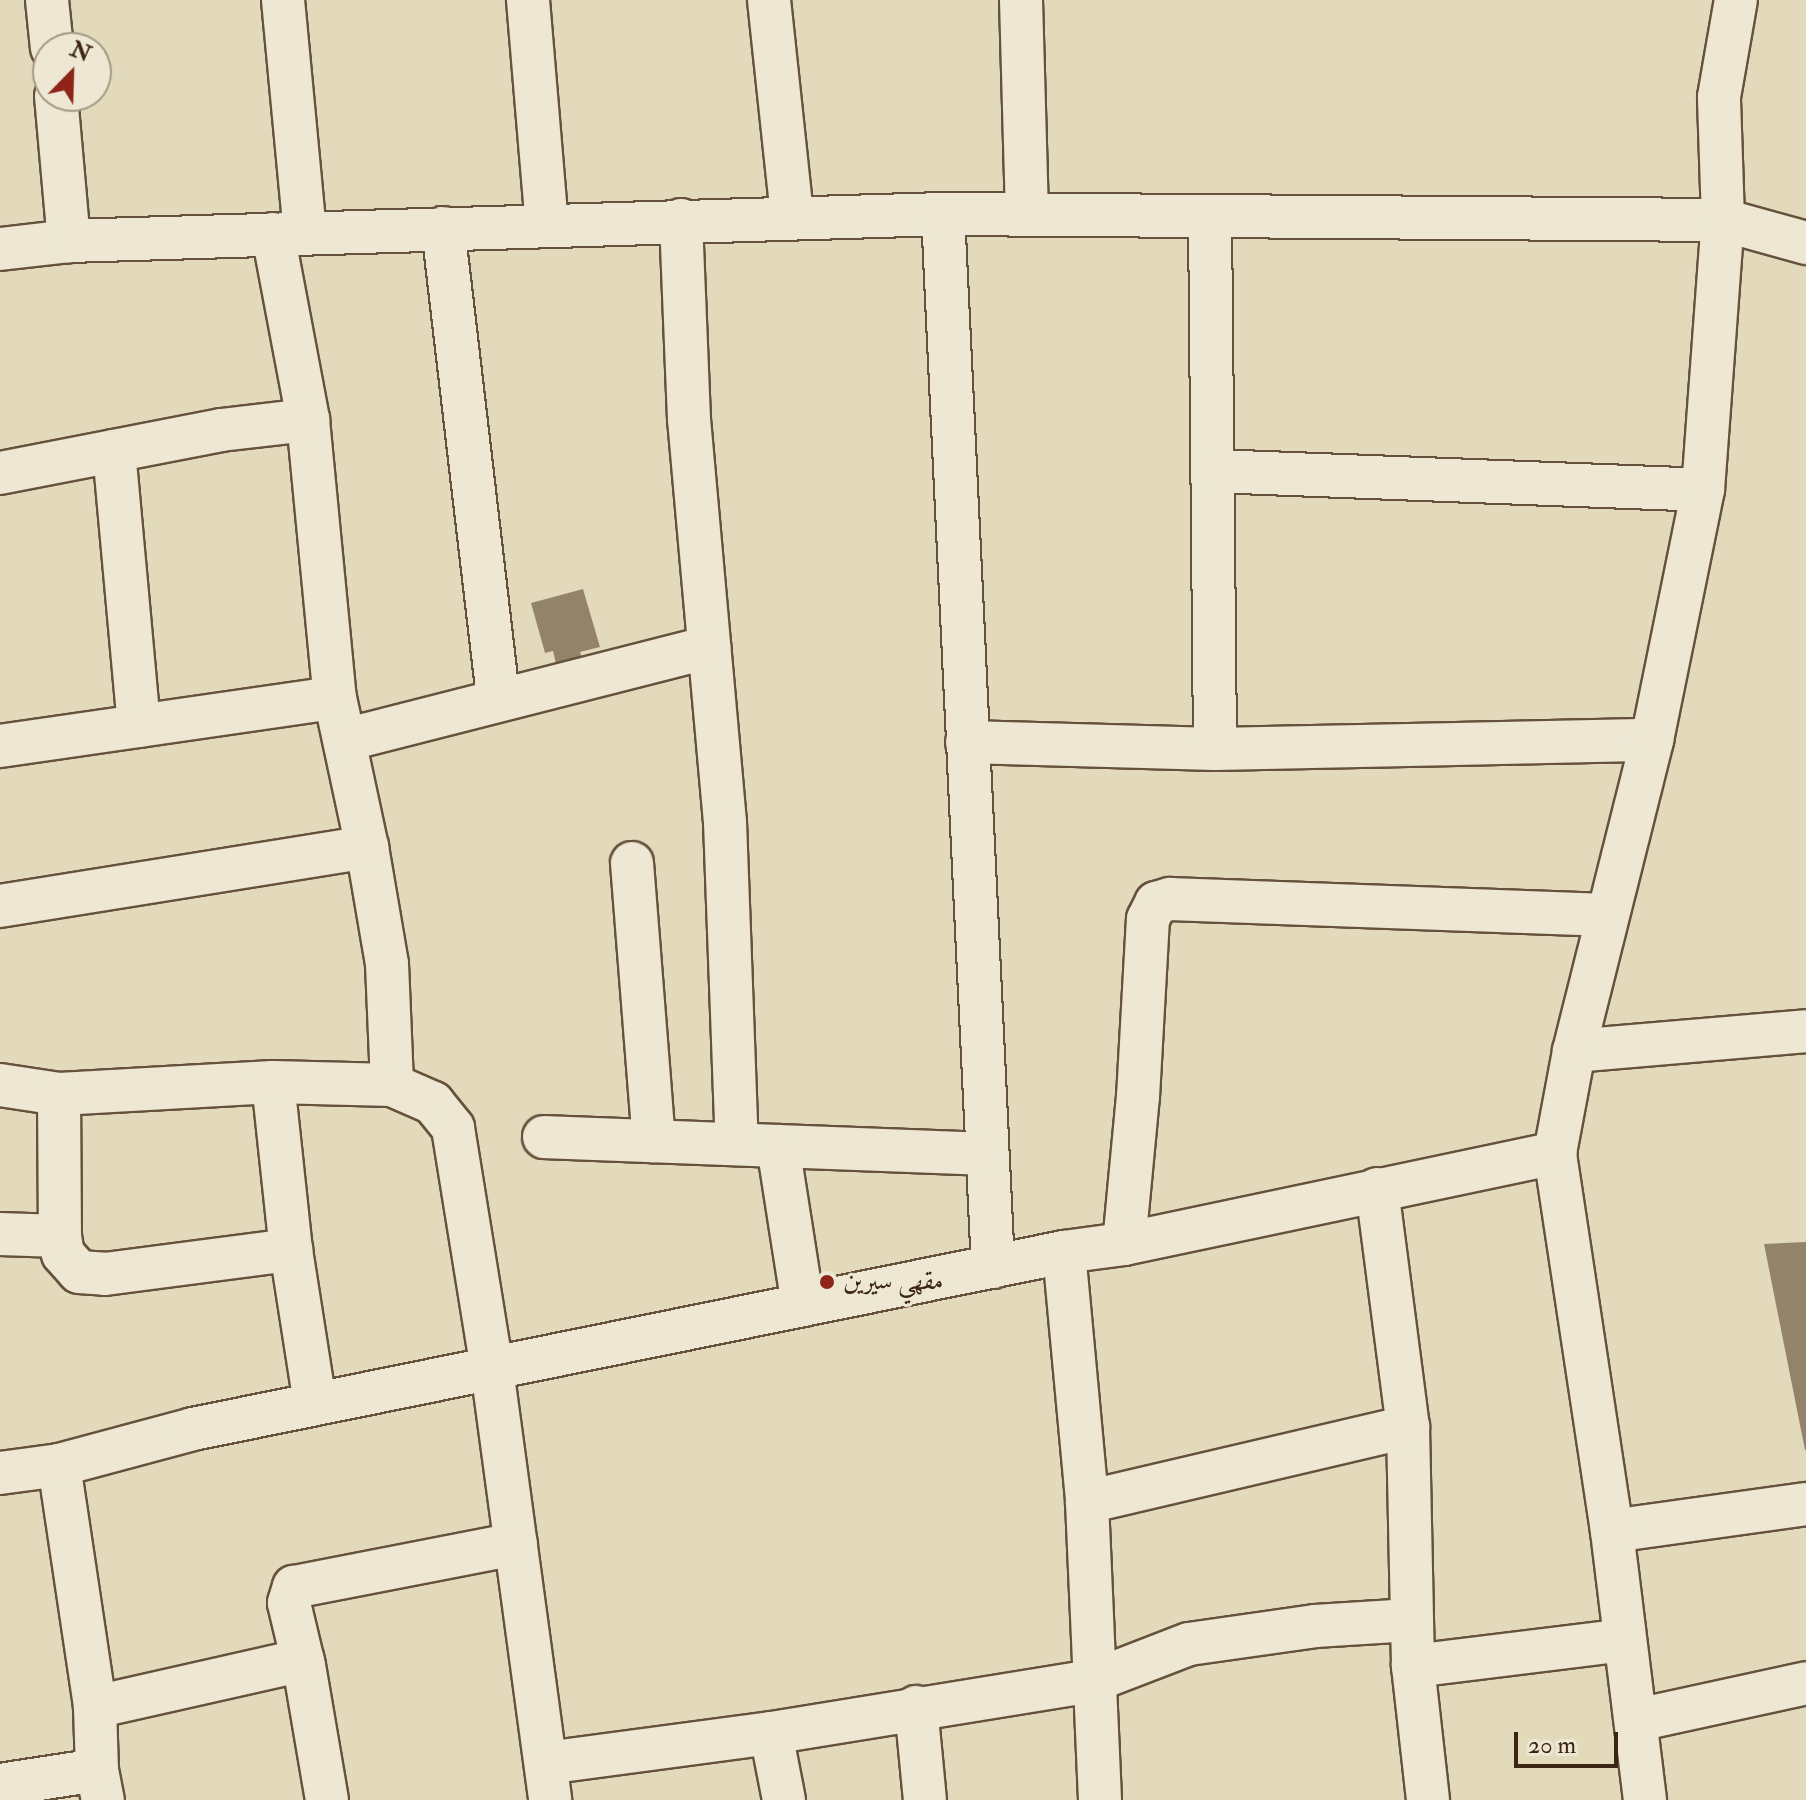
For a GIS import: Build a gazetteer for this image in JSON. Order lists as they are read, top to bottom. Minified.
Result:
{"places":["مقهي سيرين"],"scale_bar":"20 m","north":"top right"}
